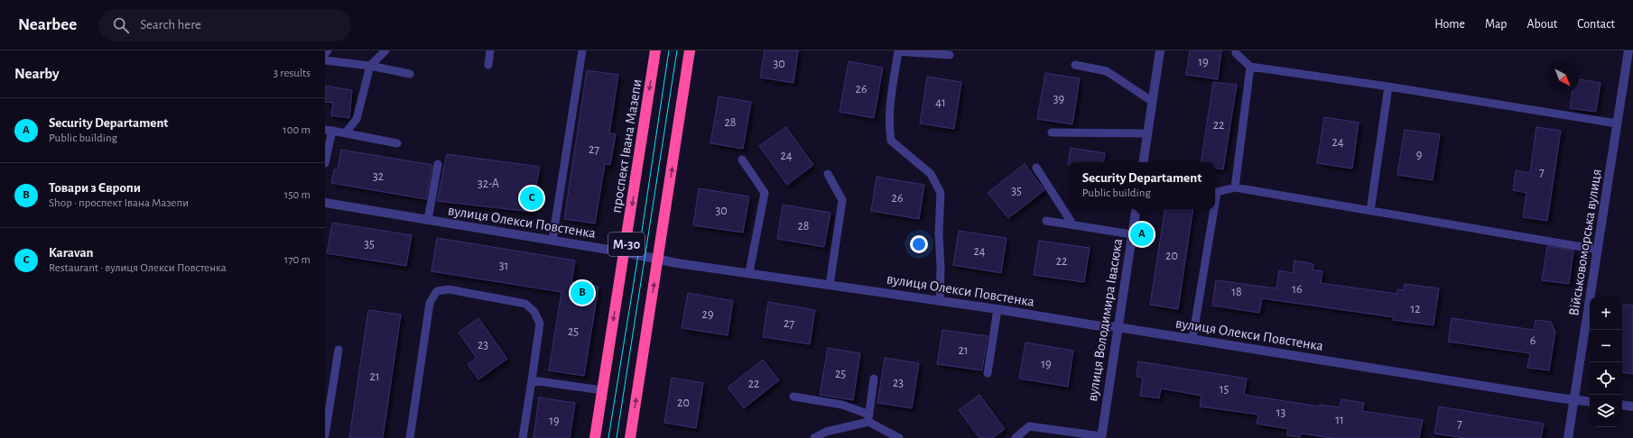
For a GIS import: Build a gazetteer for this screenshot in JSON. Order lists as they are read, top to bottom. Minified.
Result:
{"streets":{"highway":["проспект Івана Мазепи","М-30"],"street":["вулиця Олекси Повстенка","Військовоморська вулиця","вулиця Володимира Івасюка"]},"crossings":[["проспект Івана Мазепи","вулиця Олекси Повстенка"],["вулиця Олекси Повстенка","Військовоморська вулиця"],["вулиця Олекси Повстенка","М-30"],["вулиця Олекси Повстенка","вулиця Володимира Івасюка"]],"house_numbers":["19","30","26","39","41","28","22","24","27","9","24","7","32","32-А","35","26","30","28","35","24","20","22","31","16","18","12","29","27","25","6","23","21","19","25","21","23","22","15","20","13","11","19","7"],"north":"bottom right","page":{"header":"Nearbee","search":"Search here","nav":["Home","Map","About","Contact"],"heading":["Nearby","3 results"],"list":[{"mark":"A","name":"Security Departament","note":"Public building","value":"100 m"},{"mark":"B","name":"Товари з Європи","note":"Shop · проспект Івана Мазепи","value":"150 m"},{"mark":"C","name":"Karavan","note":"Restaurant · вулиця Олекси Повстенка","value":"170 m"}],"popup":["Security Departament","Public building"],"pins":["C","A","B"],"map_buttons":["+","−"]}}
